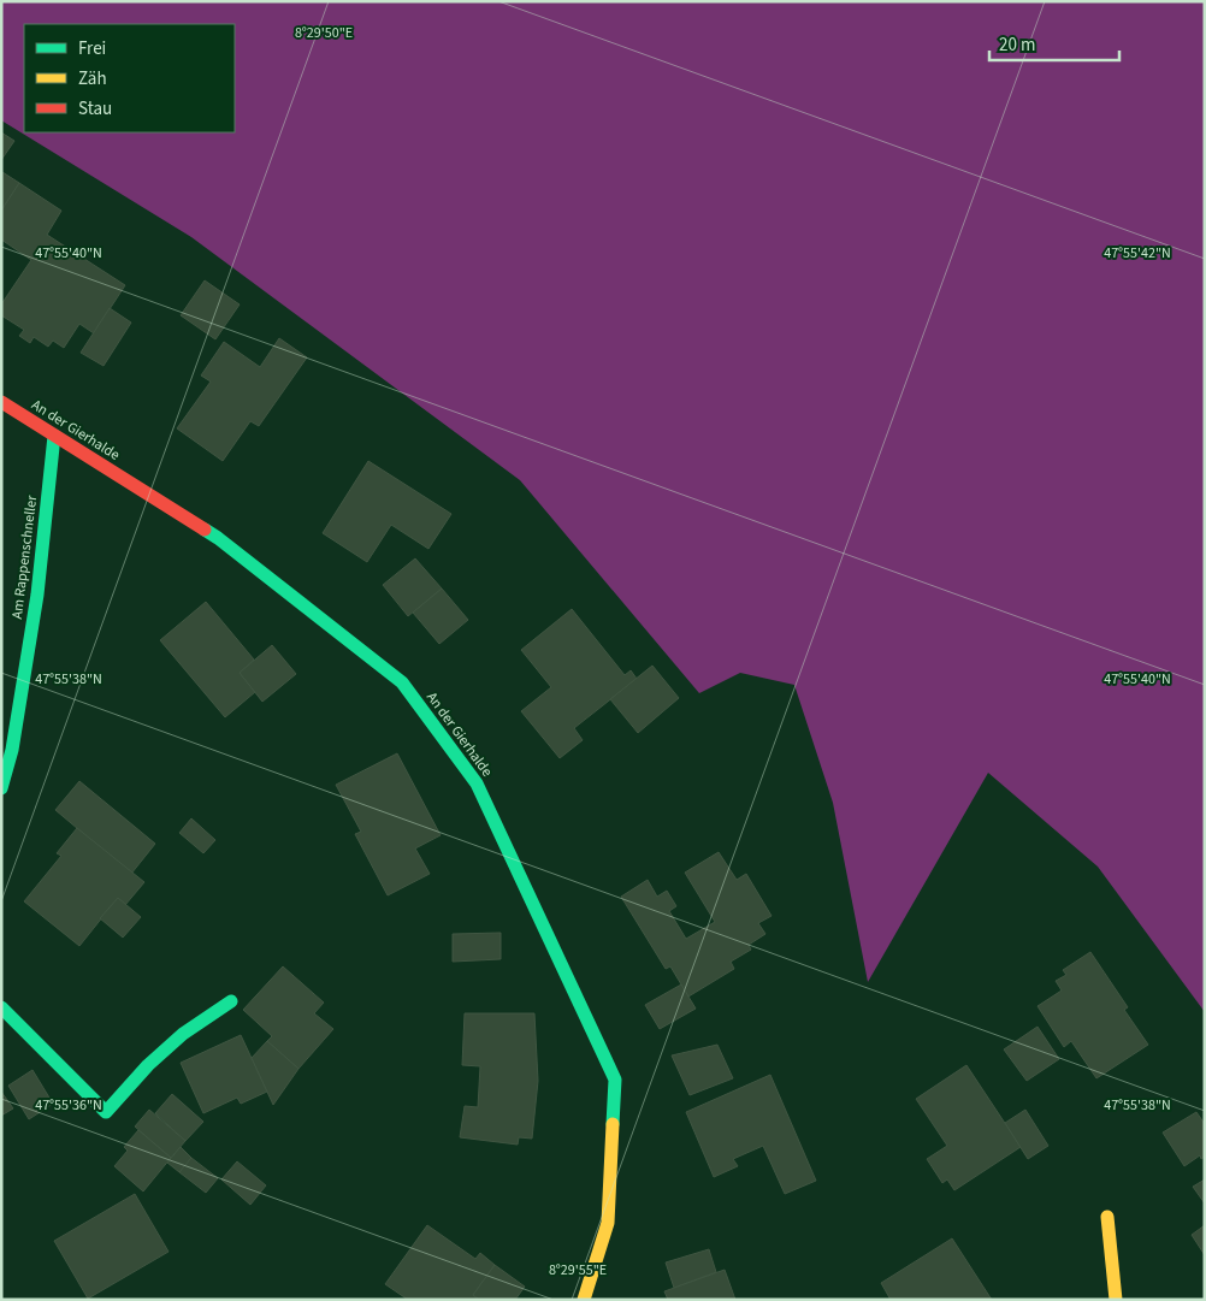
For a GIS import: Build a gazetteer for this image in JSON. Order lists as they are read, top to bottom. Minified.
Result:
{"streets":{"street":["An der Gierhalde","Am Rappenschneller"]},"crossings":[["An der Gierhalde","Am Rappenschneller"]],"legend":["Frei","Zäh","Stau"],"scale_bar":"20 m","coordinates":["8°29'50\"E","47°55'40\"N","47°55'42\"N","47°55'38\"N","47°55'36\"N","8°29'55\"E"]}
